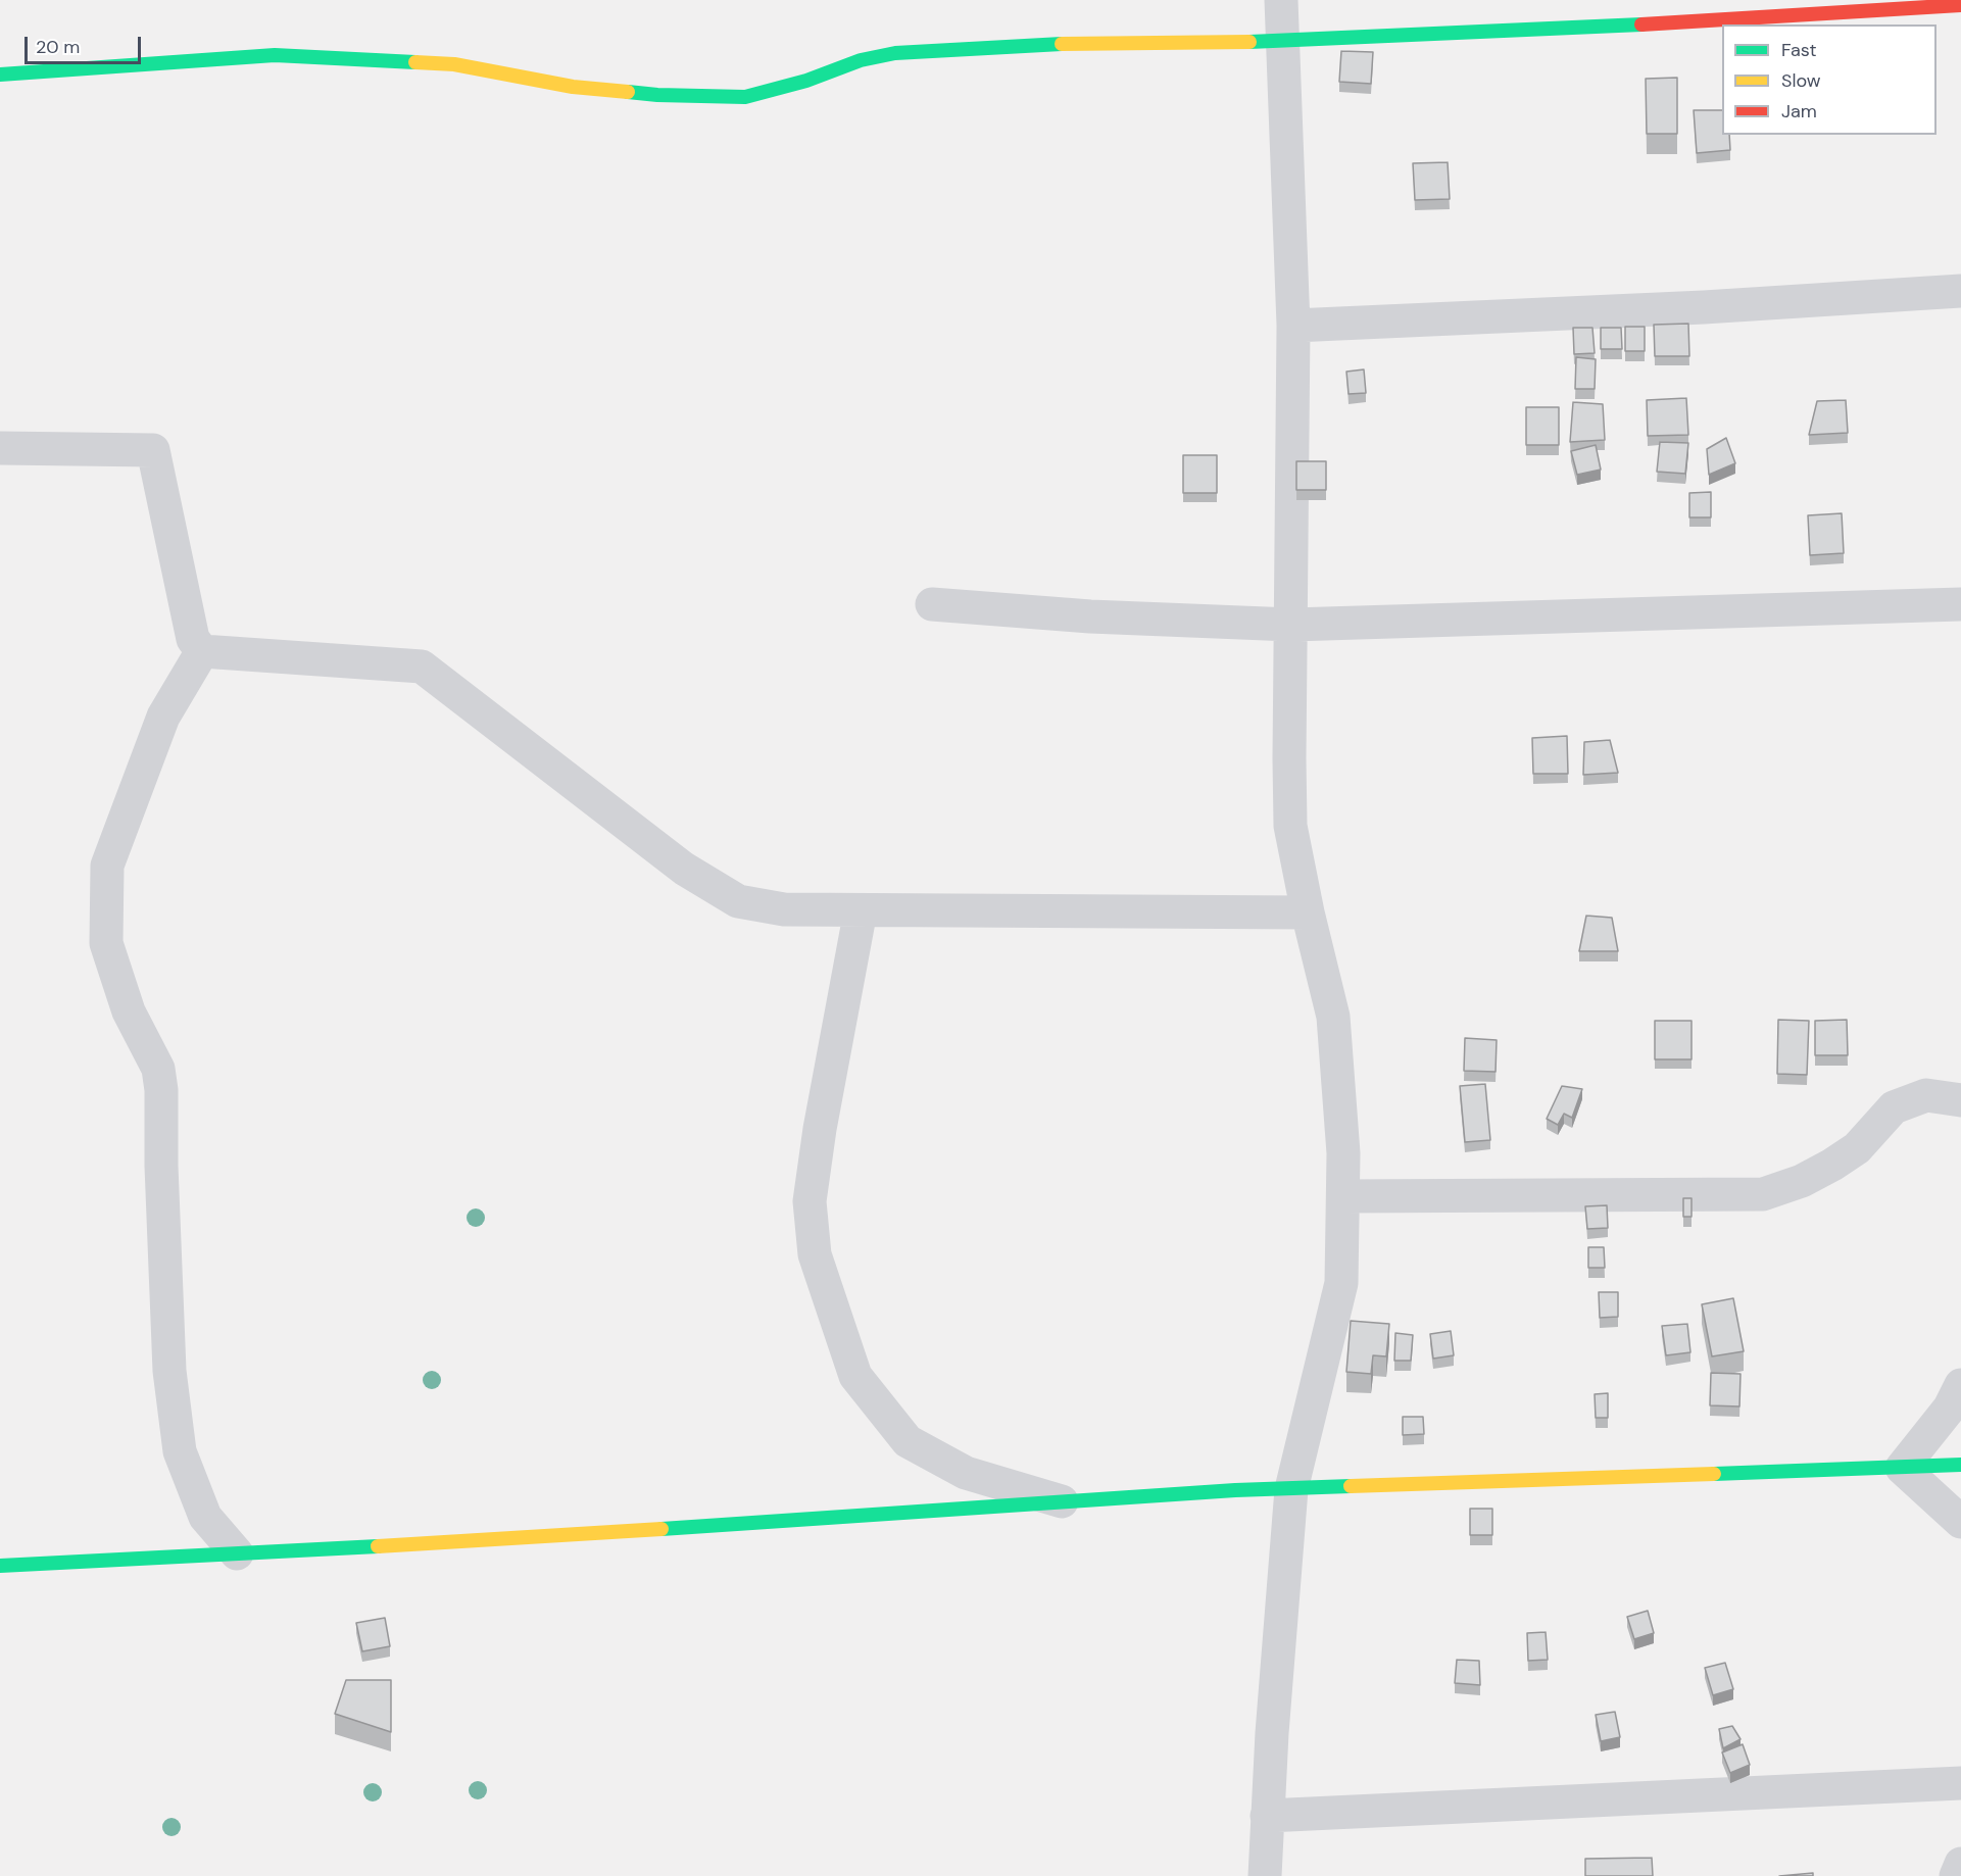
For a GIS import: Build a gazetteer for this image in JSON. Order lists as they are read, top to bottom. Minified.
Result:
{"legend":["Fast","Slow","Jam"],"scale_bar":"20 m"}
